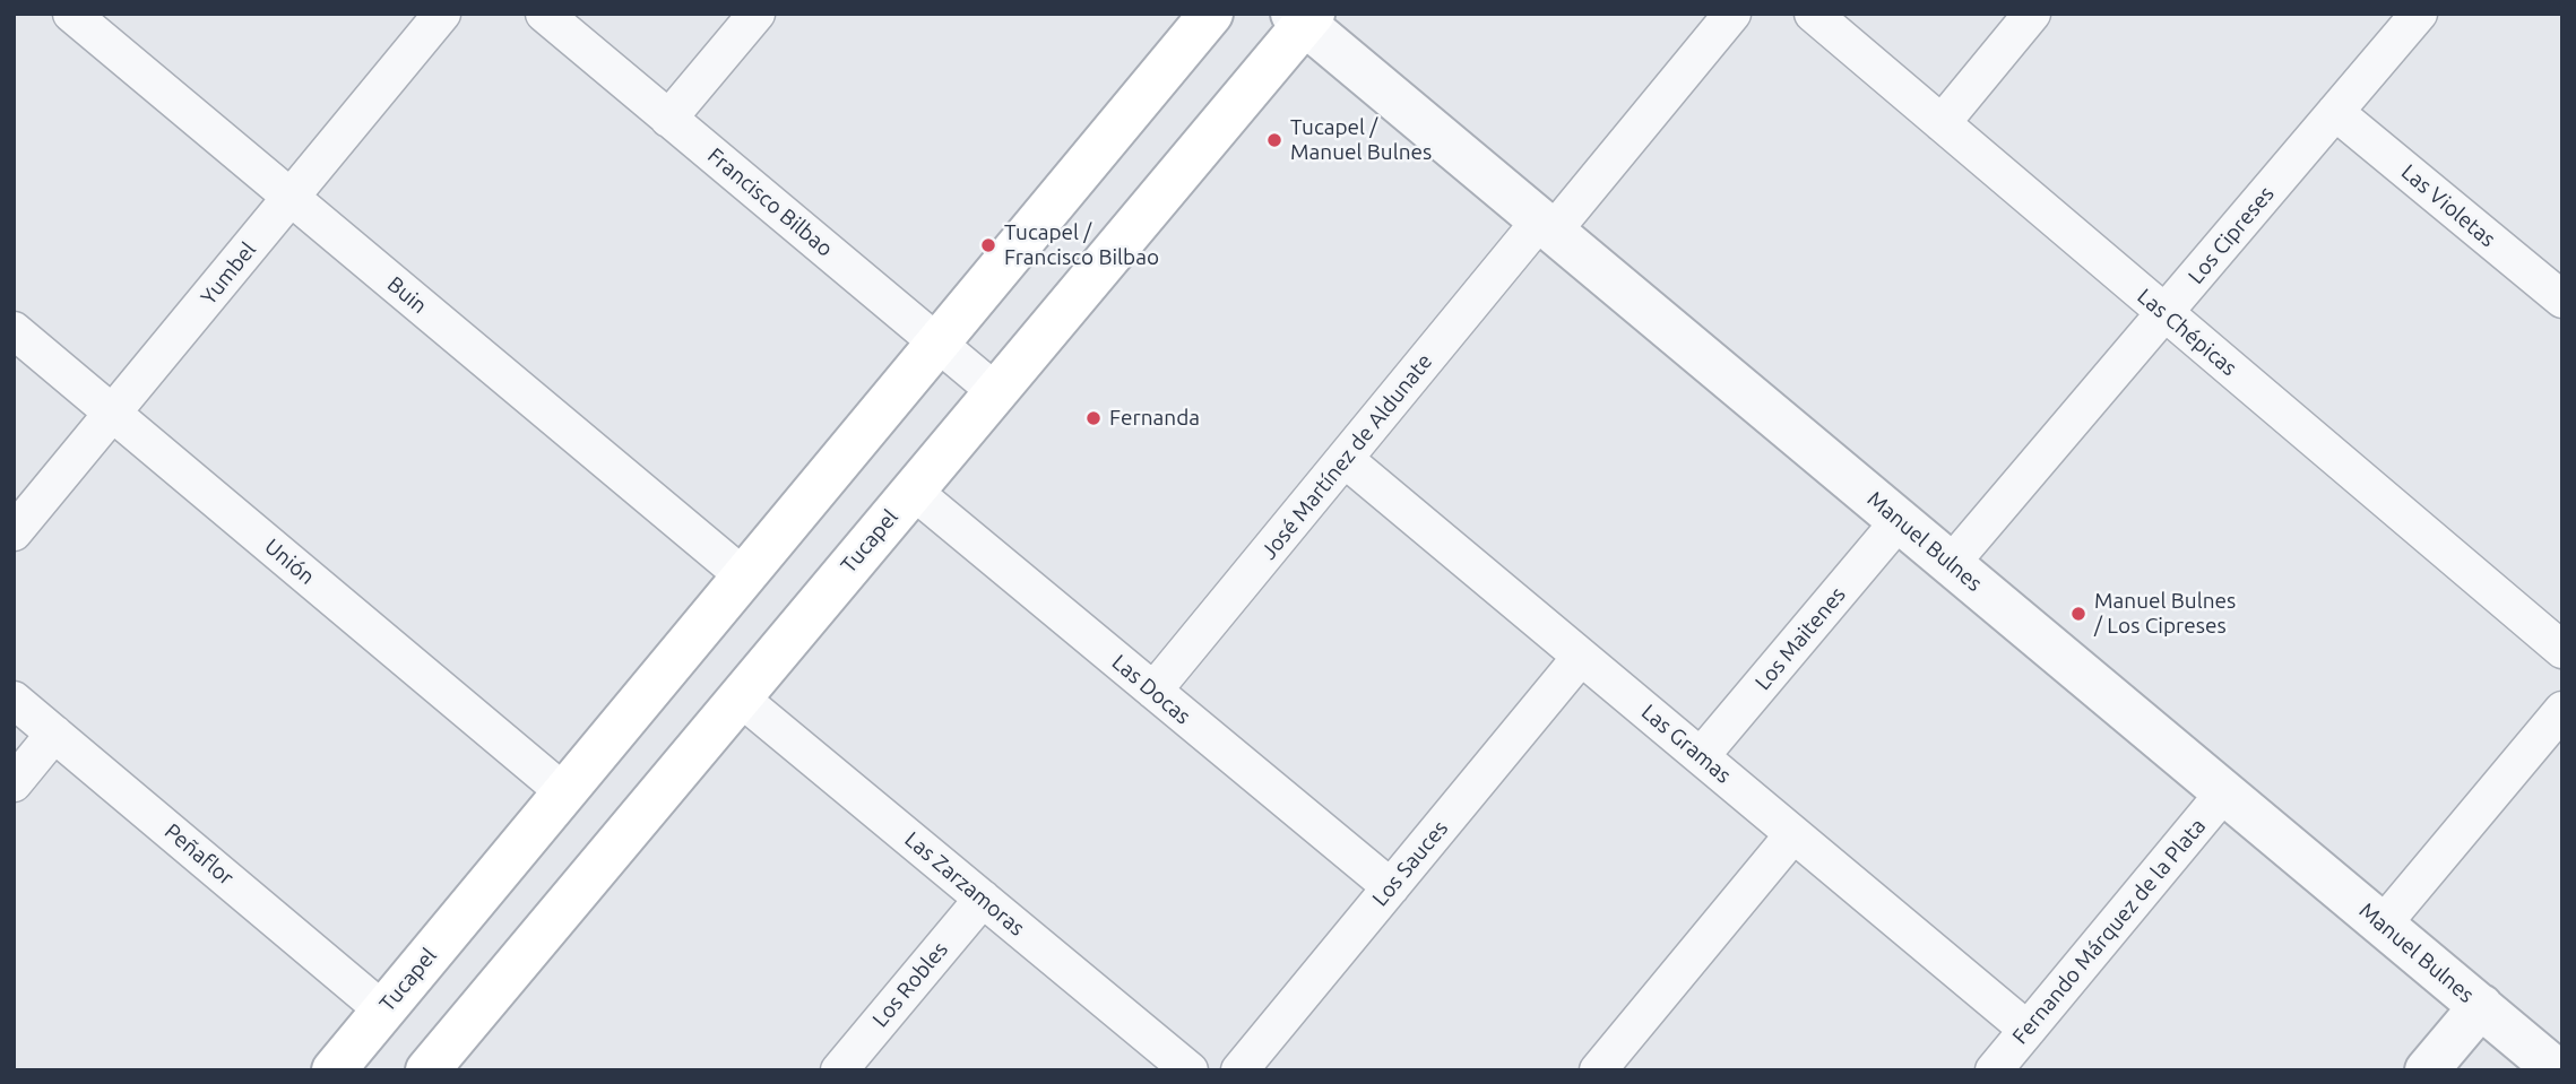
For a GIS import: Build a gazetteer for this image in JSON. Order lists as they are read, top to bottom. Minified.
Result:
{"streets":{"main road":["Tucapel"],"street":["Francisco Bilbao","Las Violetas","Los Cipreses","Yumbel","Buin","Las Chépicas","José Martínez de Aldunate","Manuel Bulnes","Unión","Los Maitenes","Las Docas","Las Gramas","Peñaflor","Los Sauces","Las Zarzamoras","Fernando Márquez de la Plata","Los Robles"]},"crossings":[["Francisco Bilbao","Tucapel"],["Las Violetas","Los Cipreses"],["Los Cipreses","Las Chépicas"],["Los Cipreses","Manuel Bulnes"],["Yumbel","Buin"],["Yumbel","Unión"],["Buin","Tucapel"],["José Martínez de Aldunate","Manuel Bulnes"],["José Martínez de Aldunate","Las Docas"],["José Martínez de Aldunate","Las Gramas"],["Tucapel","Manuel Bulnes"],["Tucapel","Unión"],["Tucapel","Las Docas"],["Tucapel","Peñaflor"],["Tucapel","Las Zarzamoras"],["Manuel Bulnes","Los Maitenes"],["Manuel Bulnes","Fernando Márquez de la Plata"],["Los Maitenes","Las Gramas"],["Las Docas","Los Sauces"],["Las Gramas","Los Sauces"],["Las Gramas","Fernando Márquez de la Plata"],["Las Zarzamoras","Los Robles"]],"places":["Tucapel / Manuel Bulnes","Tucapel / Francisco Bilbao","Fernanda","Manuel Bulnes / Los Cipreses"]}
